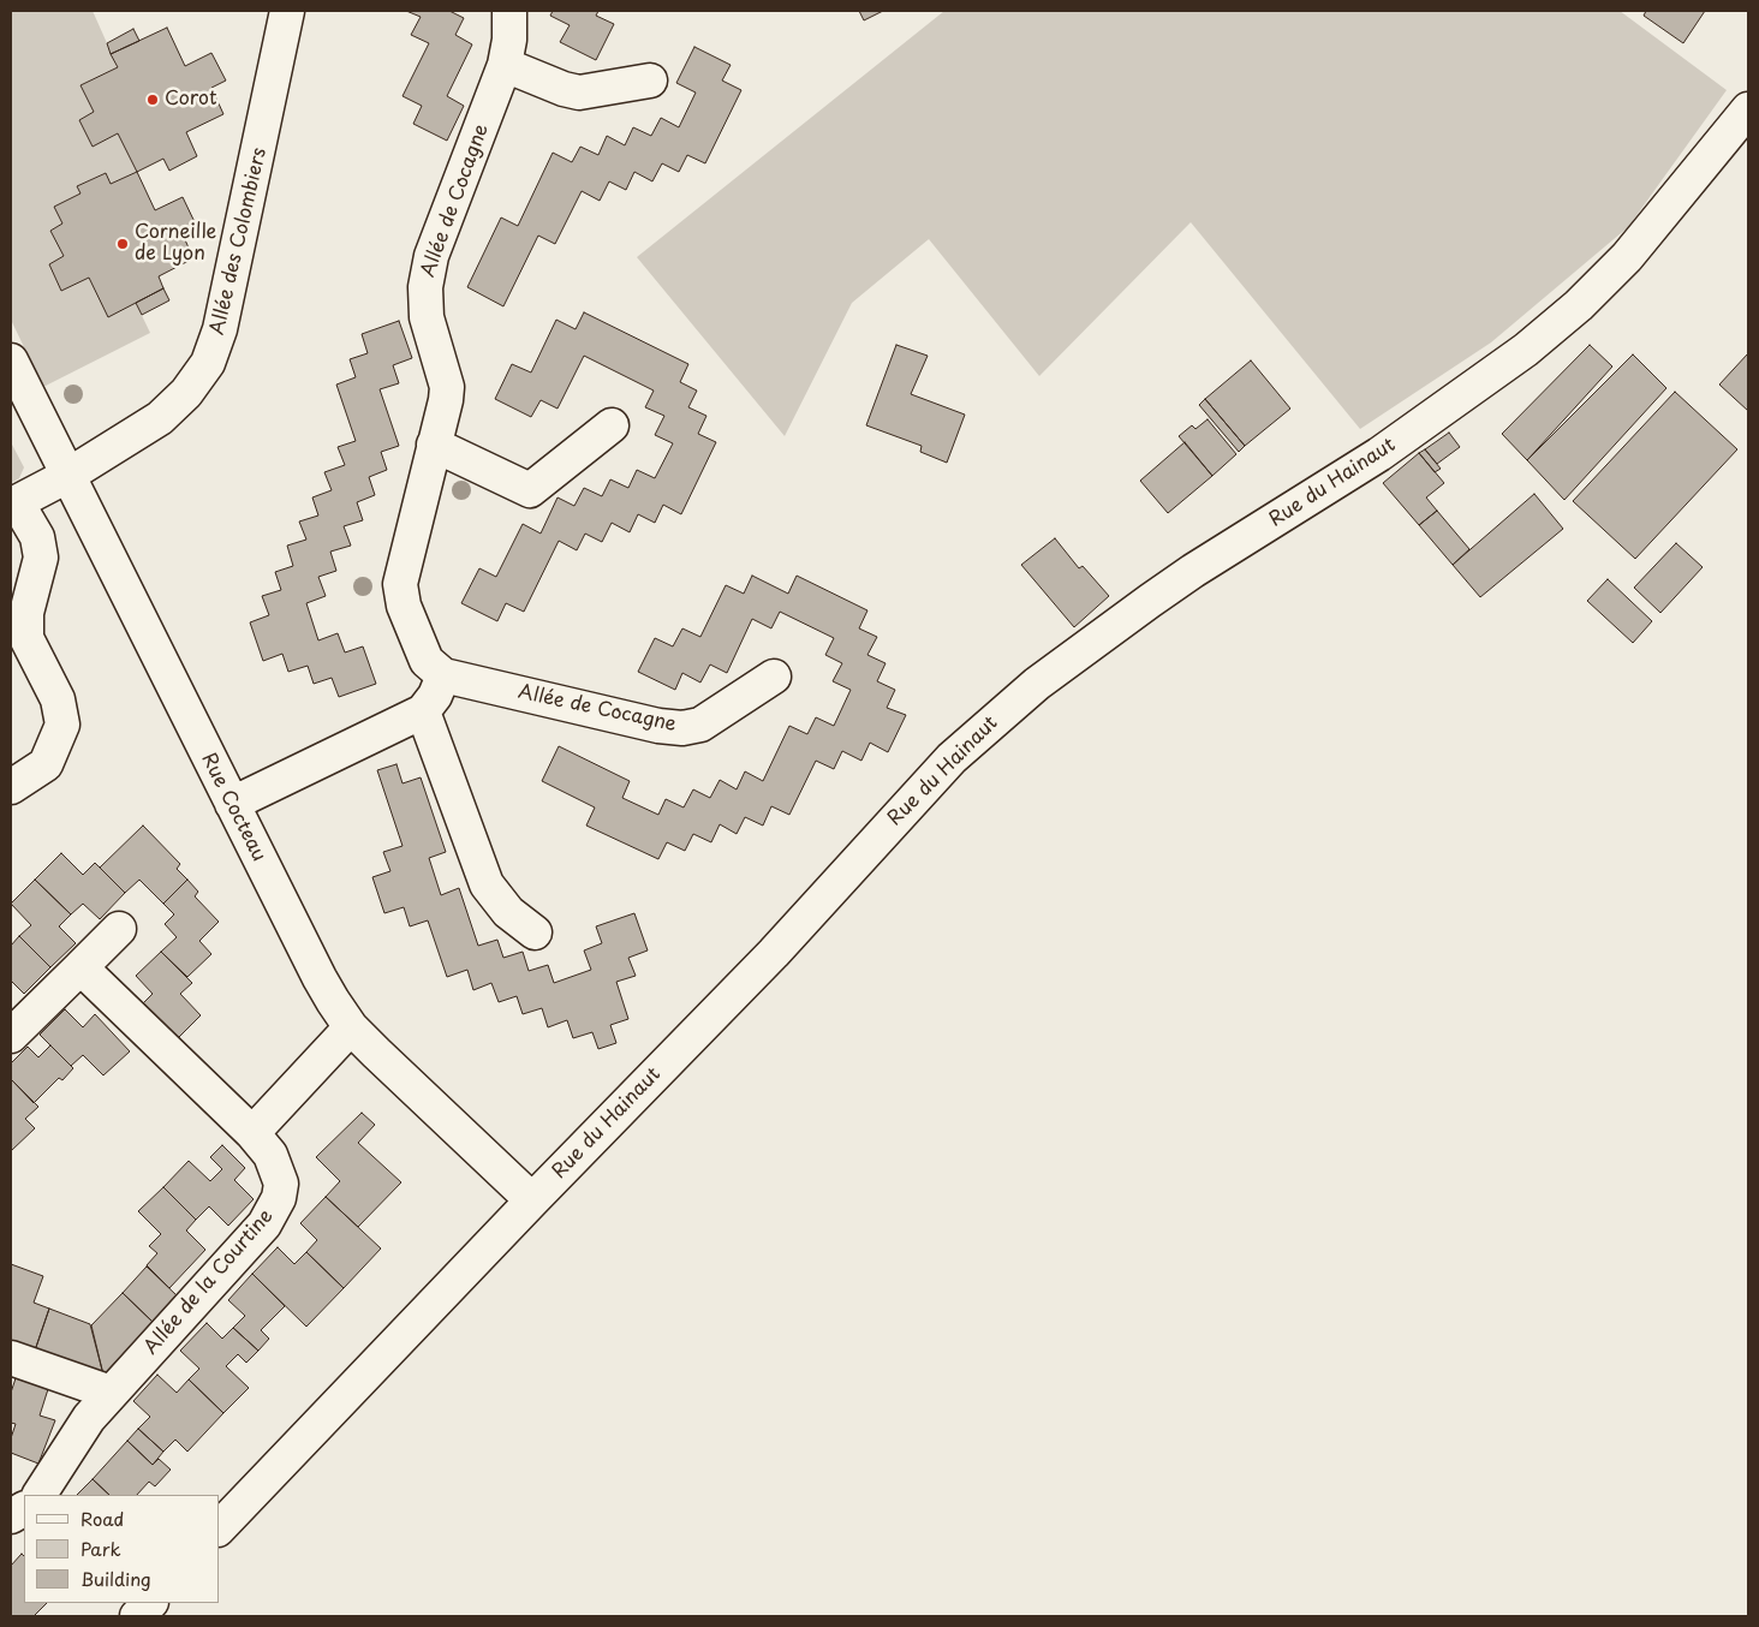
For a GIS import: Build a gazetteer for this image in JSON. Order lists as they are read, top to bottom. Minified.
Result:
{"streets":{"street":["Allée de Cocagne","Allée des Colombiers","Rue du Hainaut","Rue Cocteau","Allée de la Courtine"]},"crossings":[["Allée des Colombiers","Rue Cocteau"],["Rue du Hainaut","Rue Cocteau"]],"places":["Corot","Corneille de Lyon"],"legend":["Road","Park","Building"]}
